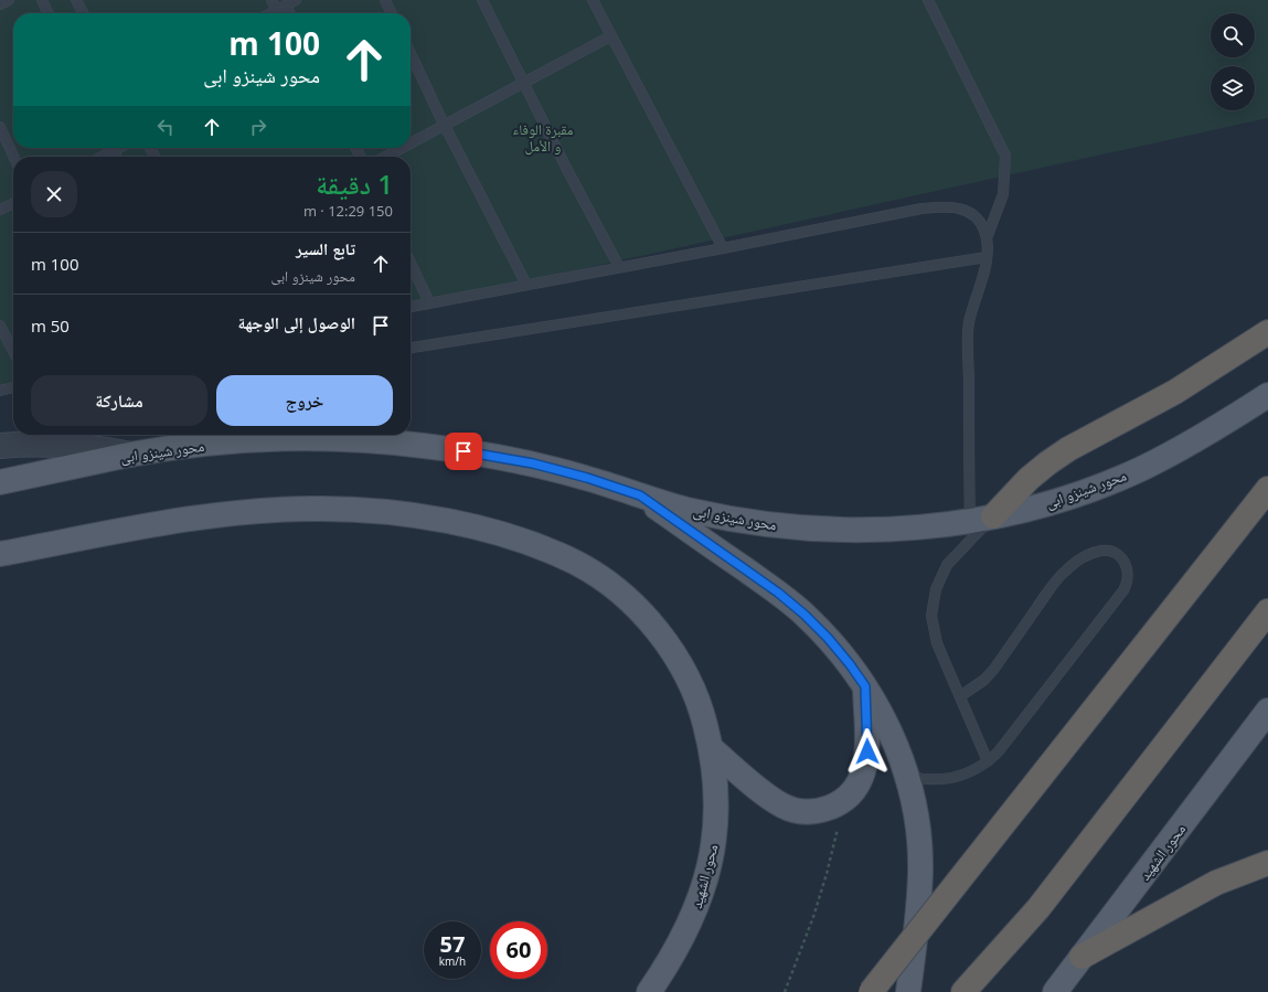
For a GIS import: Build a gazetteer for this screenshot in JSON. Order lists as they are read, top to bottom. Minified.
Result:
{"streets":{"main road":["محور شينزو ابى","محور الشهيد"]},"parks":["مقبرة الوفاء و الأمل"],"page":{"turn":["100 m","محور شينزو ابى"],"heading":["1 دقيقة","150 m · 12:29"],"list":[{"name":"تابع السير","note":"محور شينزو ابى","value":"100 m"},{"name":"الوصول إلى الوجهة","value":"50 m"}],"buttons":["خروج","مشاركة"],"speed":"57 km/h","limit":"60"}}
